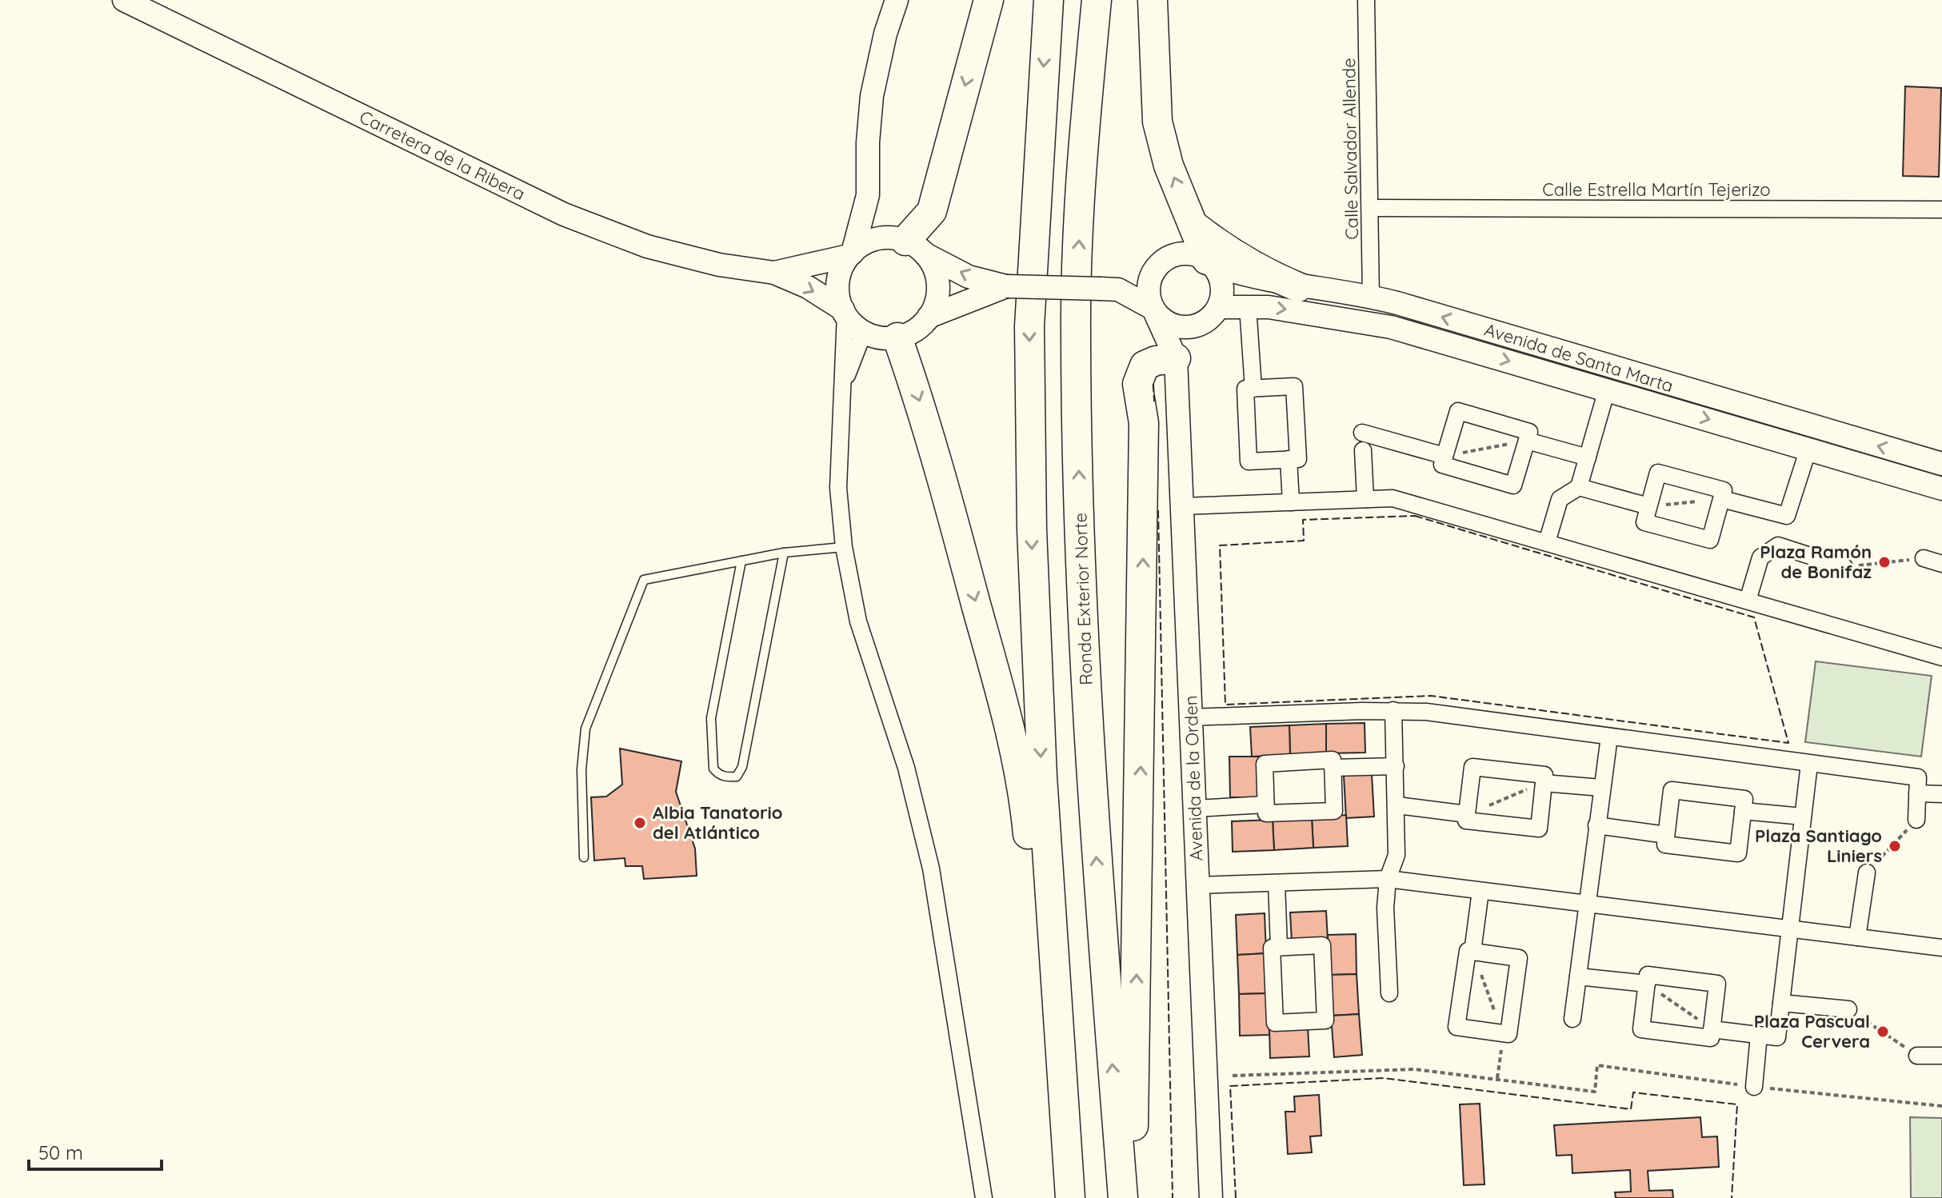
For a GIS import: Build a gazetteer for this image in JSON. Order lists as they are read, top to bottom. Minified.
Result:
{"streets":{"highway":["Ronda Exterior Norte"],"main road":["Carretera de la Ribera","Avenida de Santa Marta","Avenida de la Orden"],"street":["Calle Salvador Allende","Calle Estrella Martín Tejerizo"]},"crossings":[["Calle Salvador Allende","Calle Estrella Martín Tejerizo"],["Calle Salvador Allende","Avenida de Santa Marta"],["Avenida de Santa Marta","Avenida de la Orden"]],"places":["Plaza Ramón de Bonifaz","Albia Tanatorio del Atlántico","Plaza Santiago Liniers","Plaza Pascual Cervera"],"scale_bar":"50 m"}
